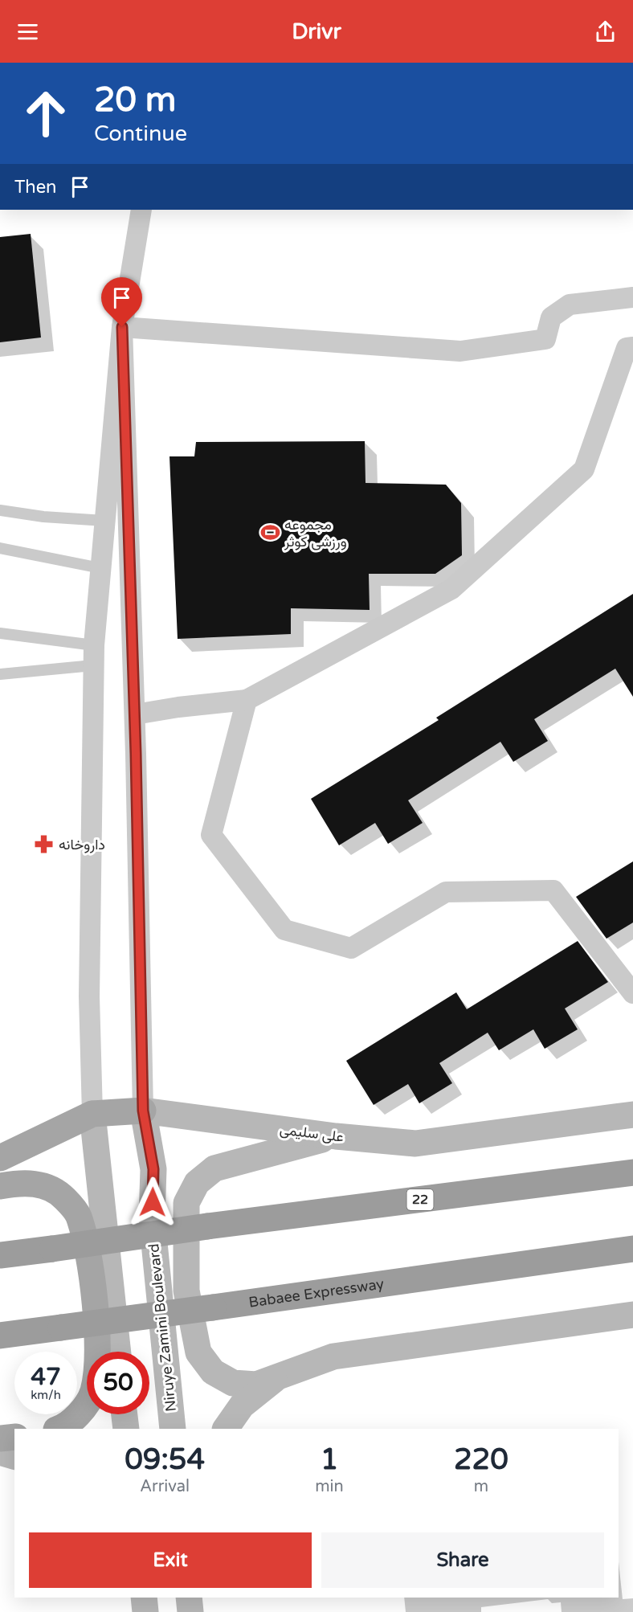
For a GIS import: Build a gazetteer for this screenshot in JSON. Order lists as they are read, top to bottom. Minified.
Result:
{"streets":{"highway":["22","Babaee Expressway"],"main road":["علی سلیمی","Niruye Zamini Boulevard"]},"crossings":[["علی سلیمی","Niruye Zamini Boulevard"]],"places":{"sports":["مجموعه ورزشی کوثر"],"pharmacy":["داروخانه"]},"page":{"header":"Drivr","turn":["20 m","Continue"],"then":"Then","speed":"47 km/h","limit":"50","eta":["09:54","Arrival","1","min","220","m"],"buttons":["Exit","Share"]}}
